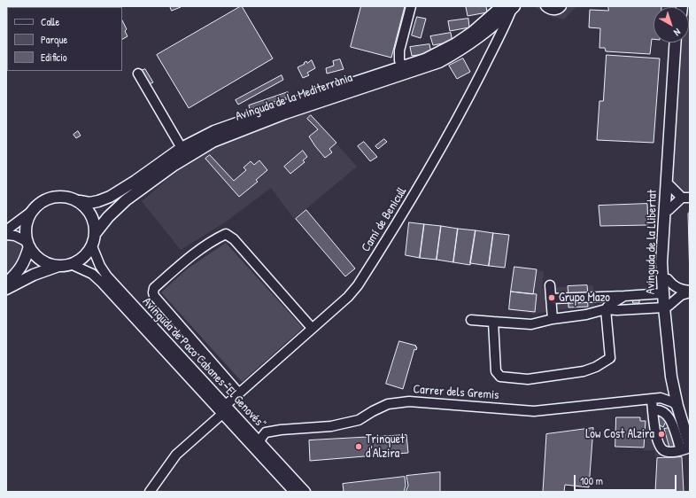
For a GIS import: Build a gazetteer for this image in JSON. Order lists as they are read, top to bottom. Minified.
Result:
{"streets":{"main road":["Avinguda de la Mediterrània","Avinguda de la Llibertat"],"street":["Camí de Benicull","Avinguda de Paco Cabanes \"El Genovés\"","Carrer dels Gremis"]},"crossings":[["Avinguda de la Mediterrània","Camí de Benicull"],["Avinguda de la Mediterrània","Avinguda de Paco Cabanes \"El Genovés\""],["Camí de Benicull","Avinguda de Paco Cabanes \"El Genovés\""],["Avinguda de Paco Cabanes \"El Genovés\"","Carrer dels Gremis"]],"places":["Grupo Mazo","Low Cost Alzira","Trinquet d'Alzira"],"legend":["Calle","Parque","Edificio"],"scale_bar":"100 m","north":"bottom right"}
